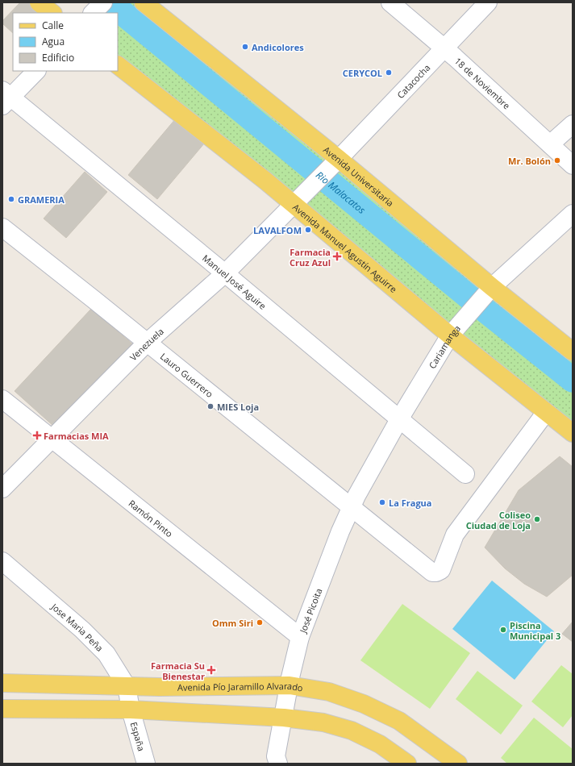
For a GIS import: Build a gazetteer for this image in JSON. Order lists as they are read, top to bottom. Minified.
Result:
{"streets":{"main road":["Avenida Universitaria","Avenida Manuel Agustín Aguirre","Avenida Pío Jaramillo Alvarado"],"street":["Catacocha","18 de Noviembre","Manuel José Aguire","Venezuela","Cariamanga","Lauro Guerrero","Ramón Pinto","José Picoita","Jose Maria Peña","España"]},"crossings":[["Catacocha","18 de Noviembre"],["Catacocha","Avenida Universitaria"],["Catacocha","Avenida Manuel Agustín Aguirre"],["Catacocha","Venezuela"],["Avenida Universitaria","Cariamanga"],["Avenida Manuel Agustín Aguirre","Venezuela"],["Avenida Manuel Agustín Aguirre","Cariamanga"],["Avenida Manuel Agustín Aguirre","Lauro Guerrero"],["Manuel José Aguire","Venezuela"],["Manuel José Aguire","Cariamanga"],["Venezuela","Lauro Guerrero"],["Venezuela","Ramón Pinto"],["Cariamanga","Lauro Guerrero"],["Cariamanga","José Picoita"],["Lauro Guerrero","José Picoita"],["Ramón Pinto","José Picoita"],["José Picoita","Avenida Pío Jaramillo Alvarado"],["Jose Maria Peña","Avenida Pío Jaramillo Alvarado"],["Jose Maria Peña","España"]],"water":["Rio Malacatos"],"places":{"other":["Andicolores","CERYCOL","Mr. Bolón","GRAMERIA","LAVALFOM","MIES Loja","La Fragua","Coliseo Ciudad de Loja","Omm Siri","Piscina Municipal 3"],"health":["Farmacia Cruz Azul","Farmacias MIA","Farmacia Su Bienestar"]},"legend":["Calle","Agua","Edificio"]}
